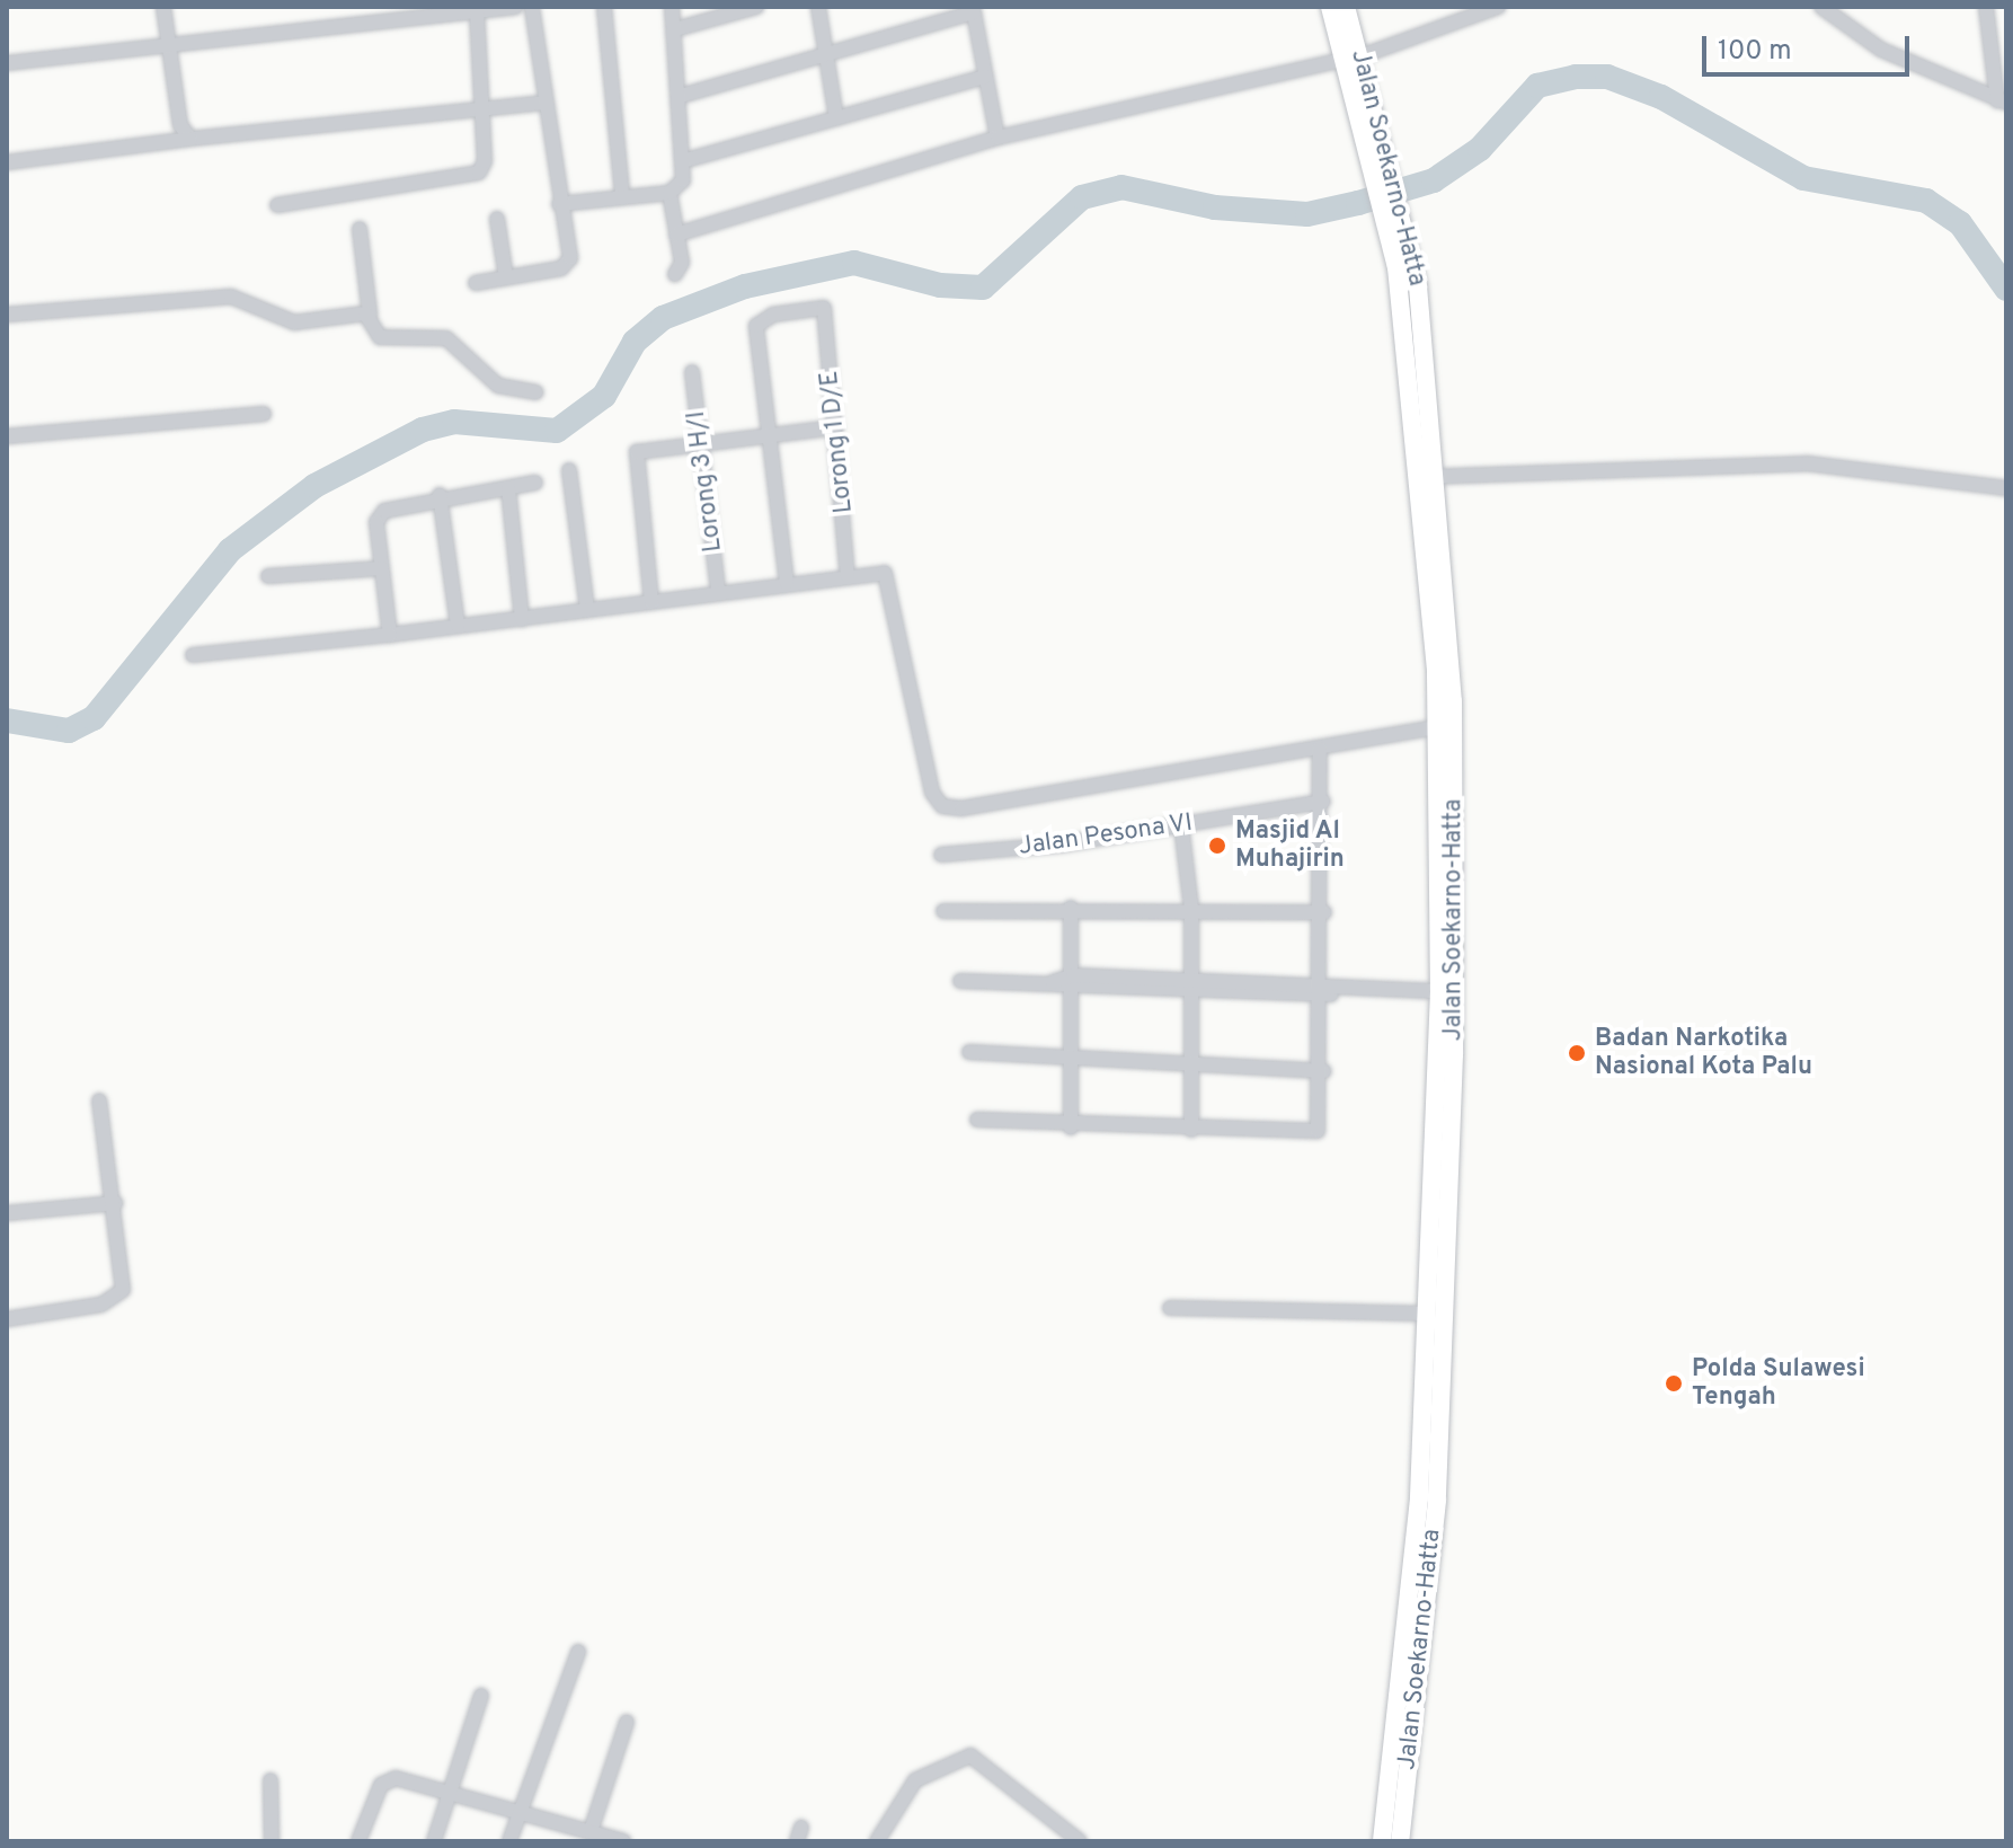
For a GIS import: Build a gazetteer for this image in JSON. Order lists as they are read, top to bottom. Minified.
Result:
{"streets":{"main road":["Jalan Soekarno-Hatta"],"street":["Lorong 1 D/E","Lorong 3 H/I","Jalan Pesona VI"]},"places":["Masjid Al Muhajirin","Badan Narkotika Nasional Kota Palu","Polda Sulawesi Tengah"],"scale_bar":"100 m"}
